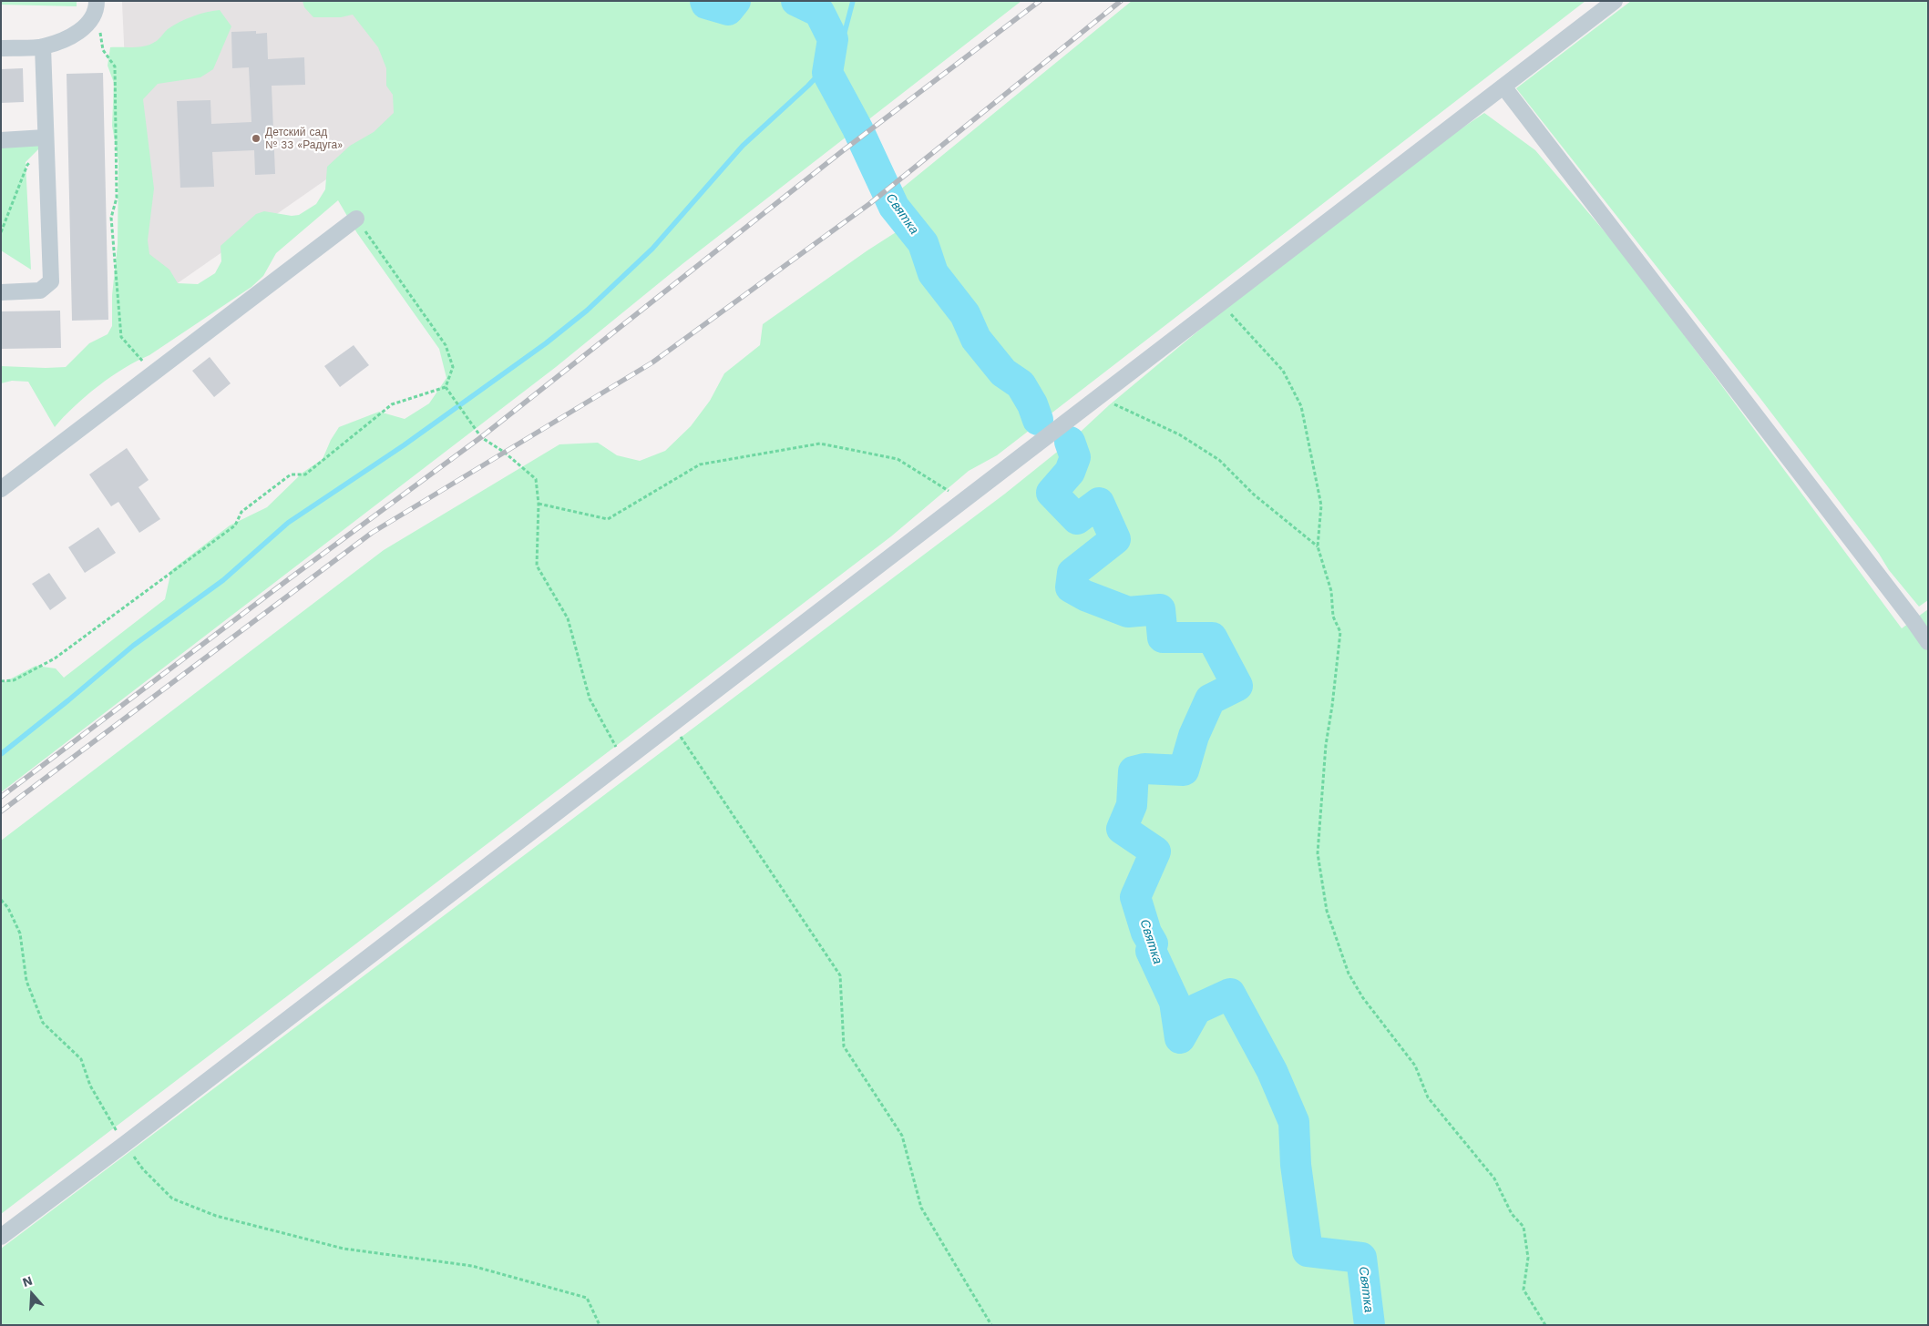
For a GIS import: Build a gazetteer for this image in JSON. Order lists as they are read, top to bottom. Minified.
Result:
{"water":["Святка"],"places":["Детский сад № 33 «Радуга»"],"north":"top"}
